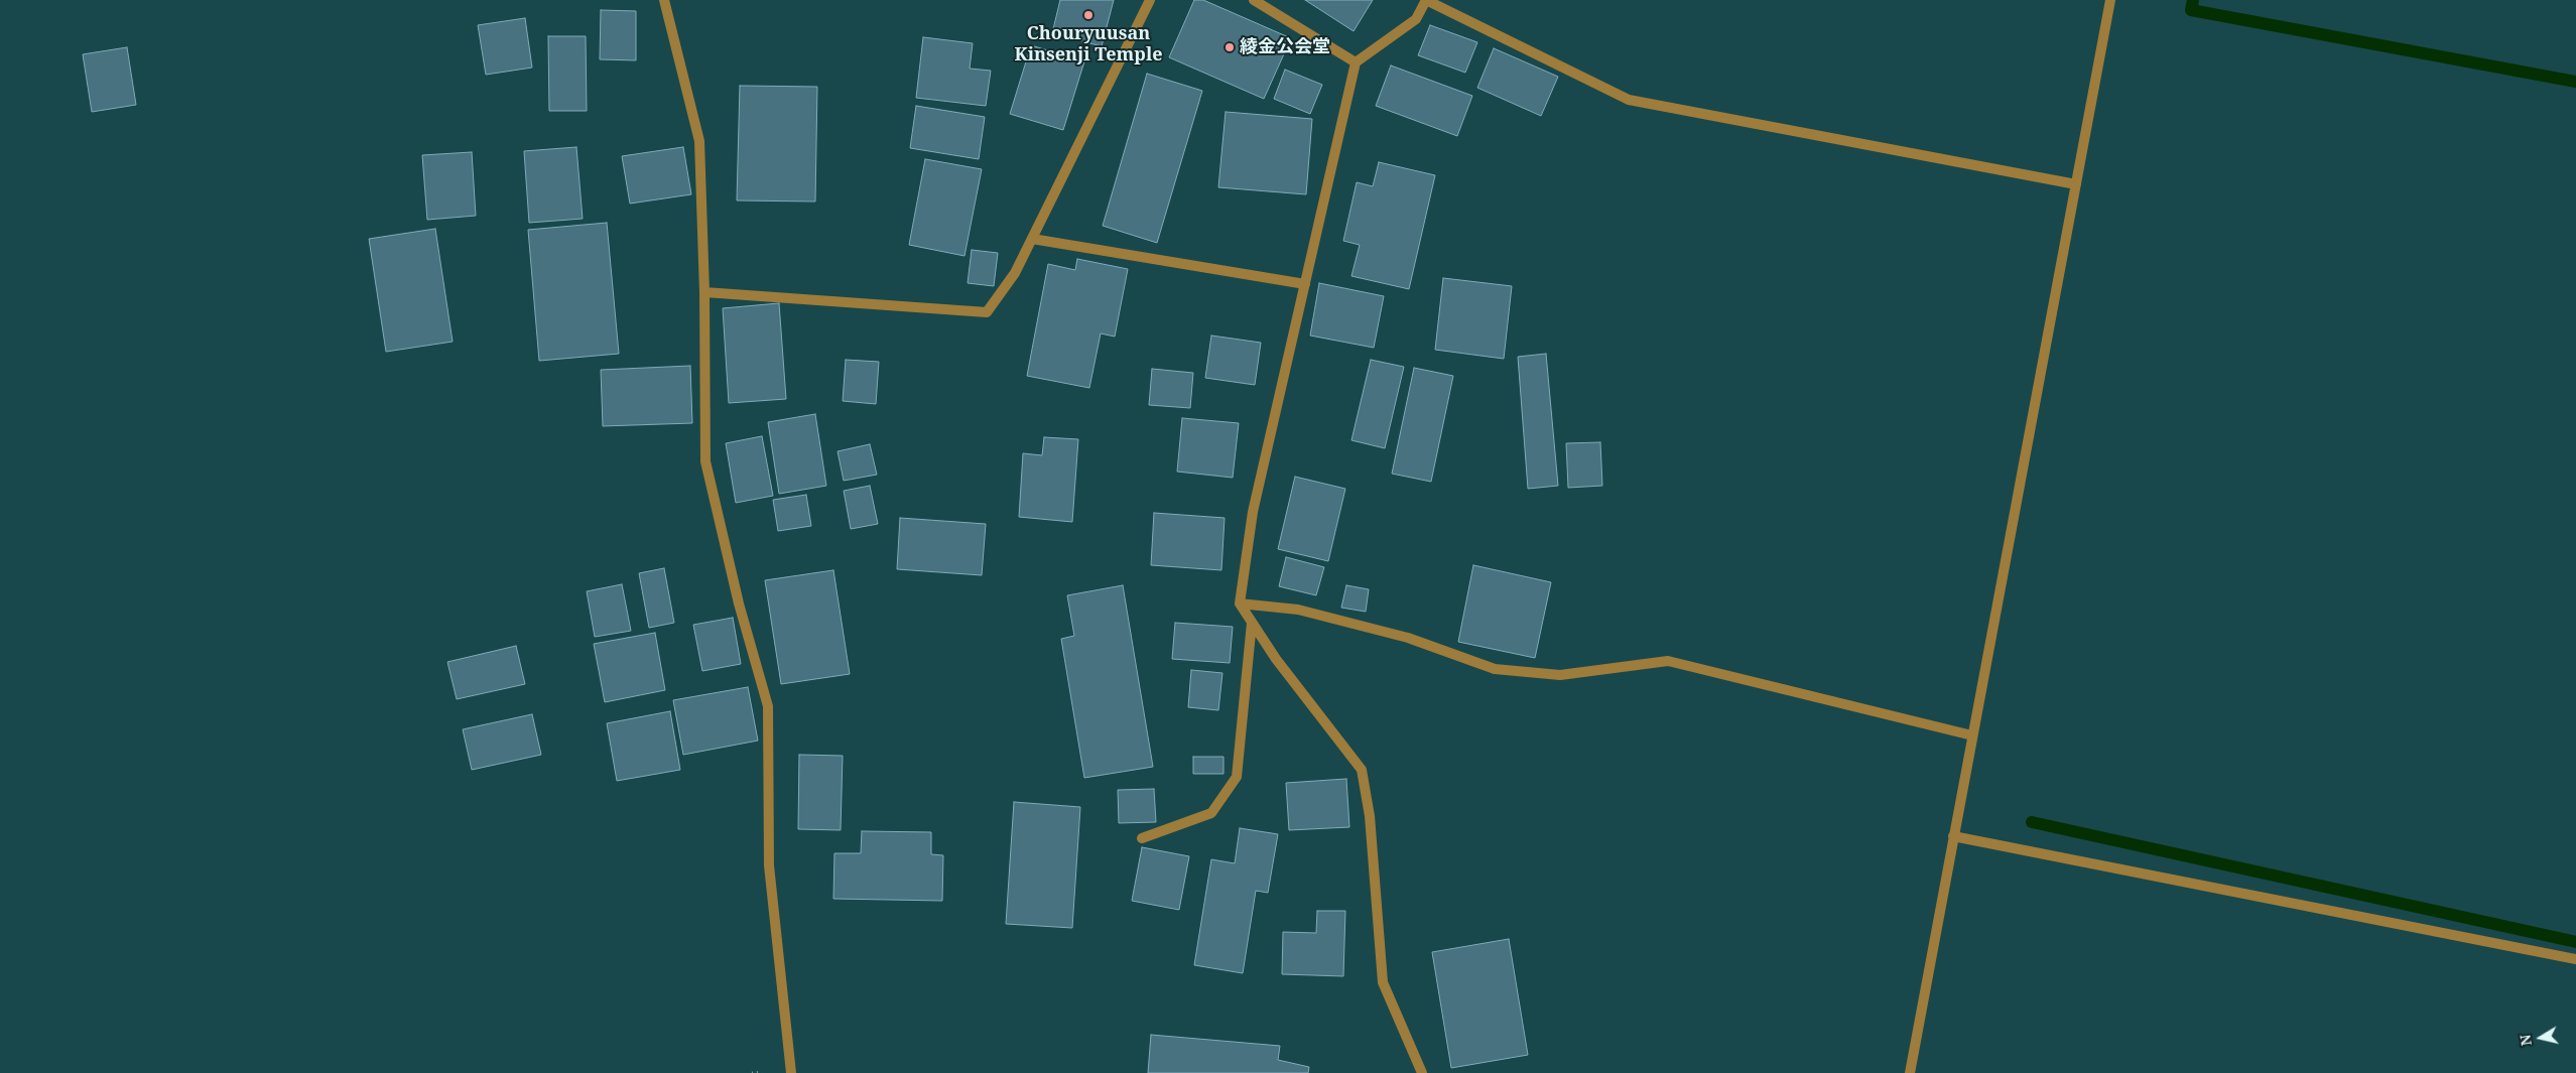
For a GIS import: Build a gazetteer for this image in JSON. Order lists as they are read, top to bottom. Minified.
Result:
{"places":["Chouryuusan Kinsenji Temple","綾金公会堂"],"north":"left"}
